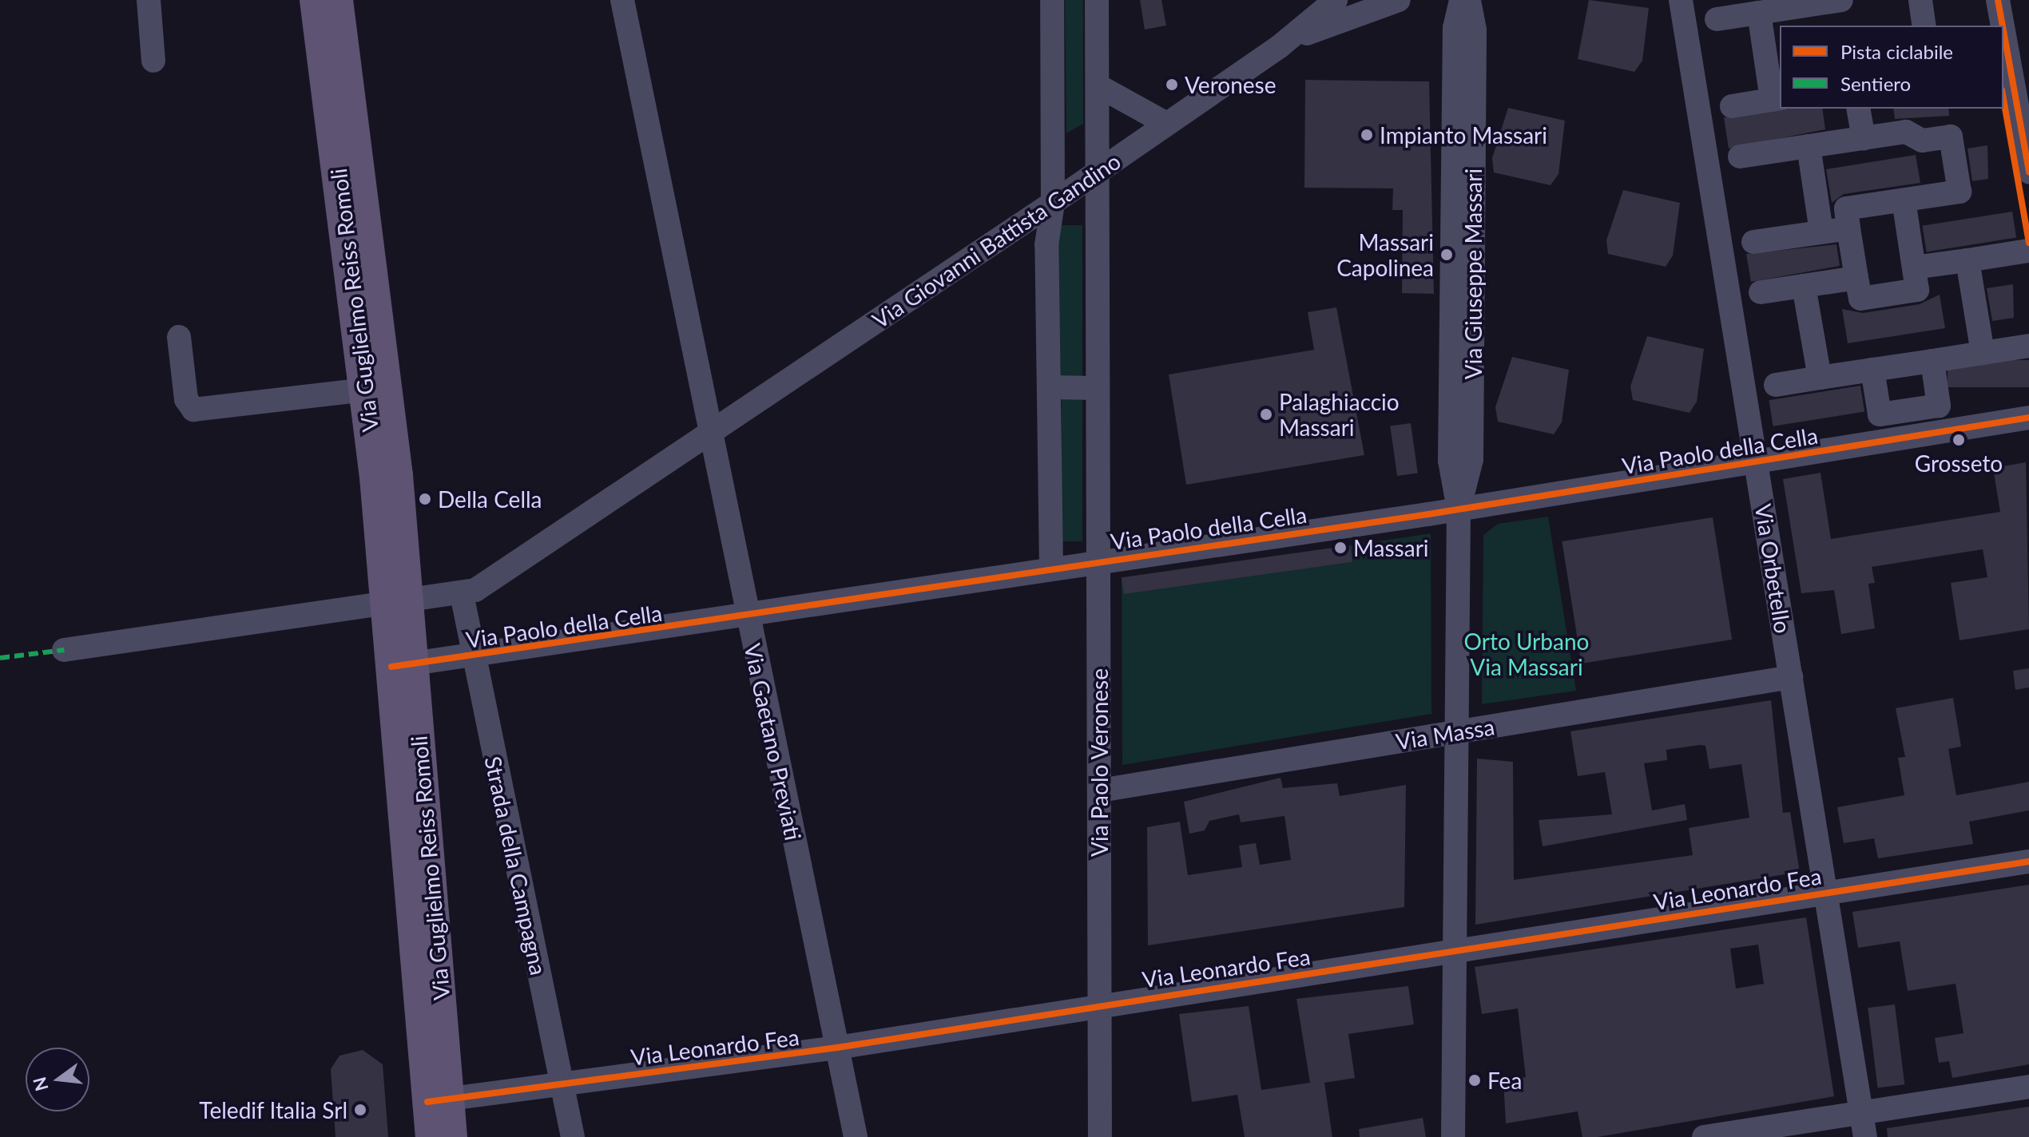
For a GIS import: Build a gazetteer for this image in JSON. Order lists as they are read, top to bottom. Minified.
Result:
{"streets":{"main road":["Via Guglielmo Reiss Romoli"],"street":["Via Giovanni Battista Gandino","Via Giuseppe Massari","Via Paolo della Cella","Via Orbetello","Via Massa","Via Gaetano Previati","Via Paolo Veronese","Strada della Campagna","Via Leonardo Fea"]},"crossings":[["Via Giovanni Battista Gandino","Via Guglielmo Reiss Romoli"],["Via Giovanni Battista Gandino","Via Gaetano Previati"],["Via Giovanni Battista Gandino","Via Paolo Veronese"],["Via Giovanni Battista Gandino","Strada della Campagna"],["Via Giuseppe Massari","Via Paolo della Cella"],["Via Giuseppe Massari","Via Massa"],["Via Giuseppe Massari","Via Leonardo Fea"],["Via Guglielmo Reiss Romoli","Via Paolo della Cella"],["Via Guglielmo Reiss Romoli","Via Leonardo Fea"],["Via Paolo della Cella","Via Orbetello"],["Via Paolo della Cella","Via Gaetano Previati"],["Via Paolo della Cella","Via Paolo Veronese"],["Via Paolo della Cella","Strada della Campagna"],["Via Orbetello","Via Massa"],["Via Orbetello","Via Leonardo Fea"],["Via Massa","Via Paolo Veronese"],["Via Gaetano Previati","Via Leonardo Fea"],["Via Paolo Veronese","Via Leonardo Fea"],["Strada della Campagna","Via Leonardo Fea"]],"parks":["Orto Urbano Via Massari"],"places":["Veronese","Impianto Massari","Massari Capolinea","Palaghiaccio Massari","Grosseto","Della Cella","Massari","Fea","Teledif Italia Srl"],"legend":["Pista ciclabile","Sentiero"],"north":"left"}
